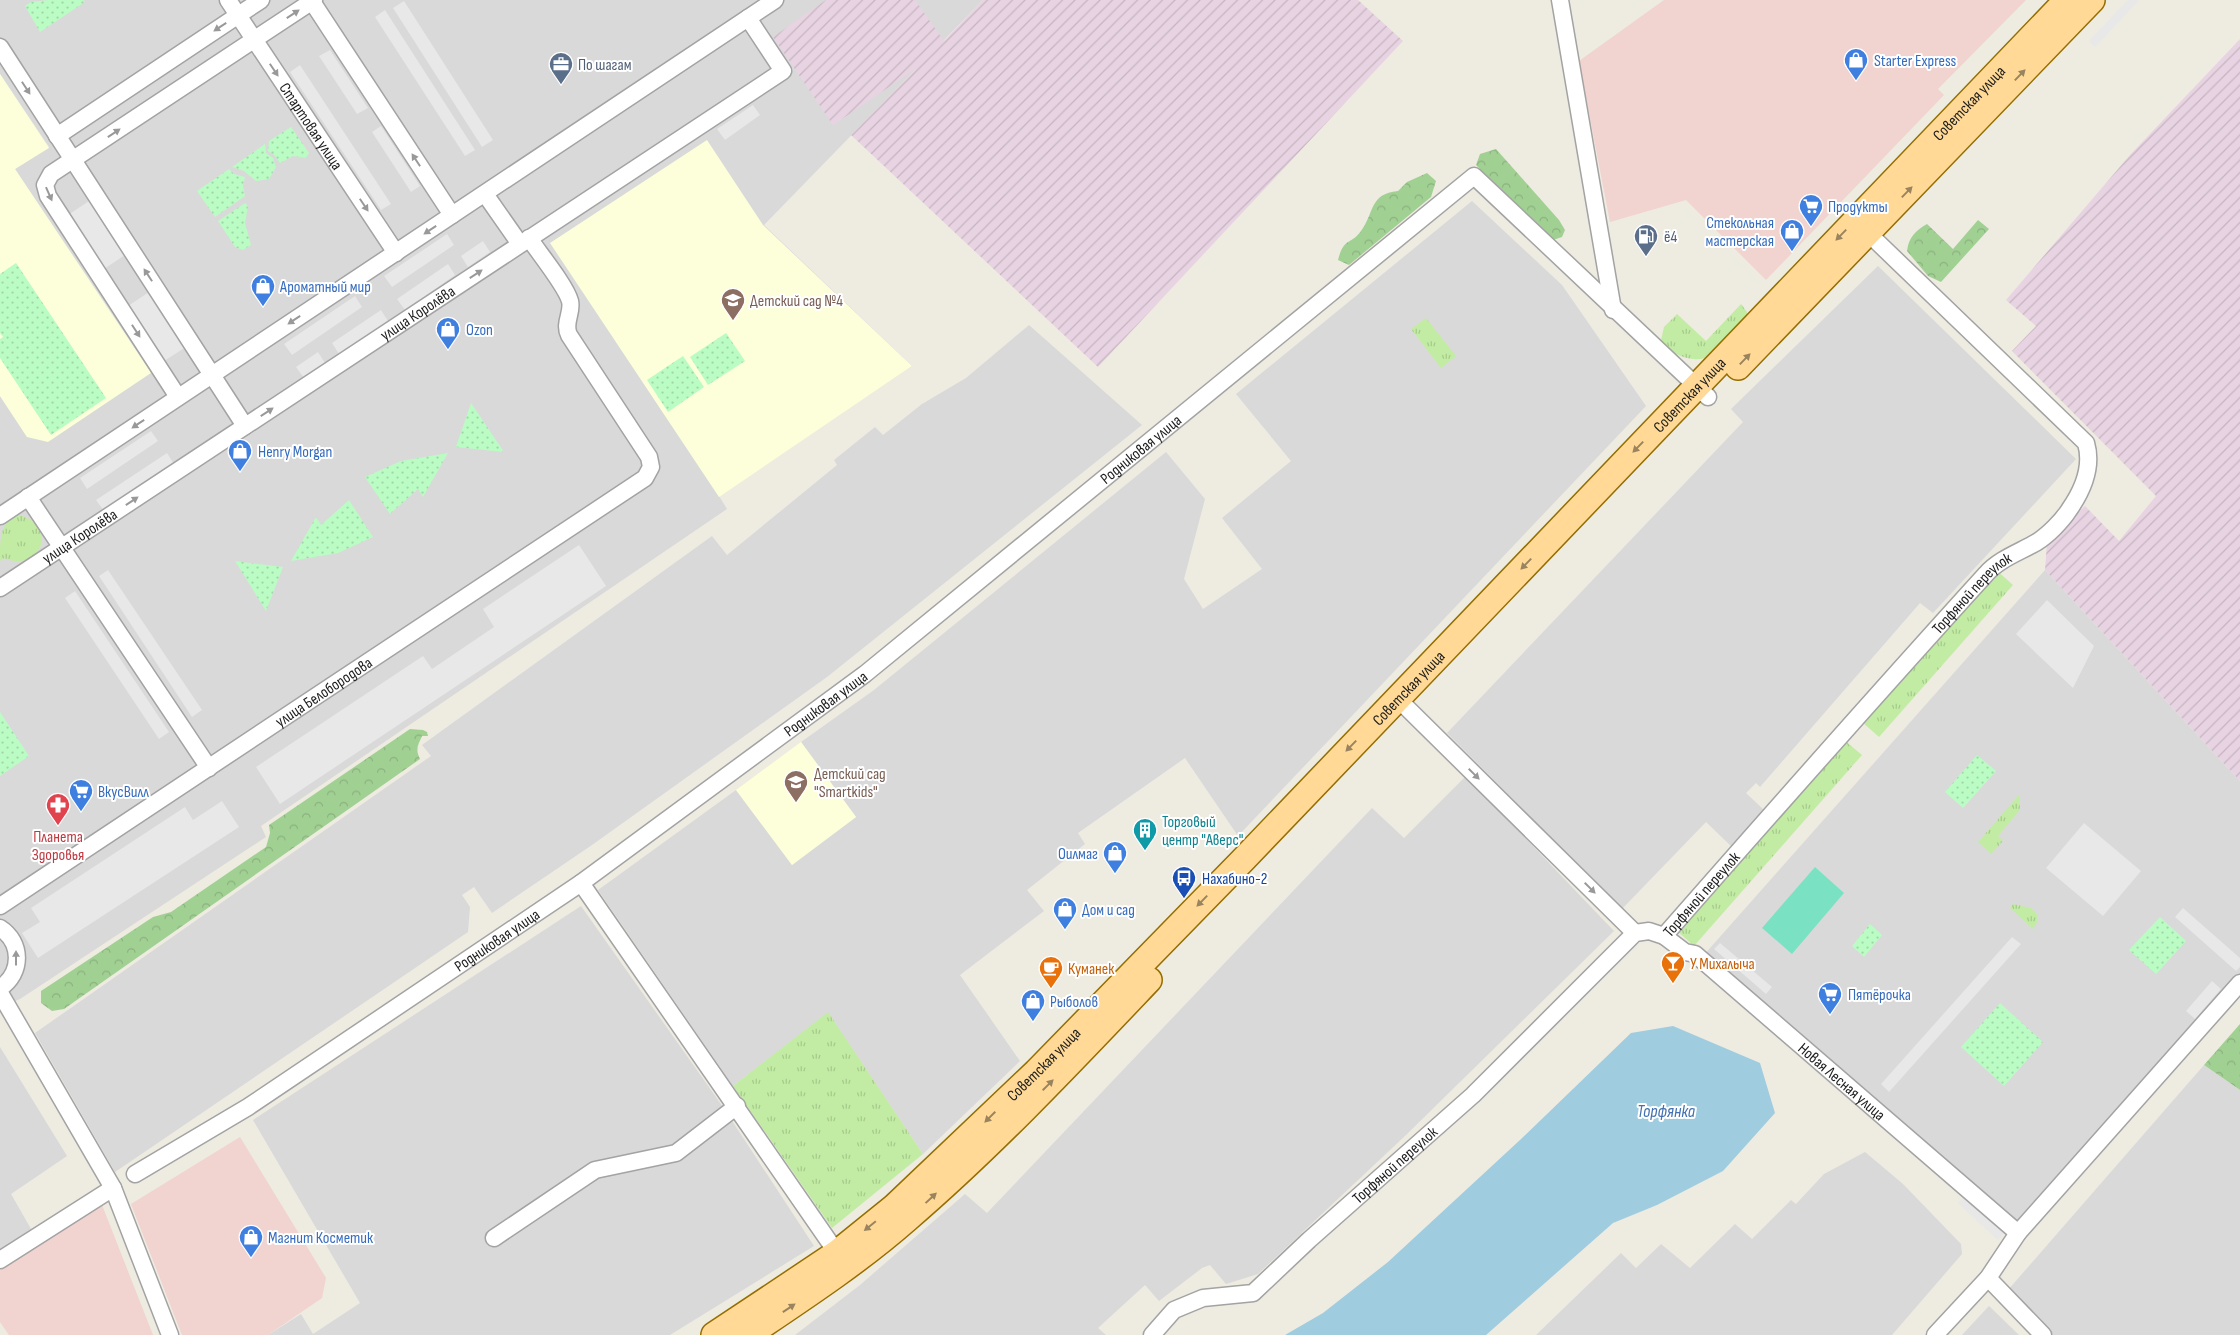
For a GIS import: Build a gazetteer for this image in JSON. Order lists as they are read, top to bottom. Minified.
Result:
{"streets":{"main road":["Советская улица"],"street":["Стартовая улица","улица Королёва","Родниковая улица","Торфяной переулок","улица Белобородова","Новая Лесная улица"]},"crossings":[["Советская улица","Торфяной переулок"],["улица Королёва","улица Белобородова"],["Торфяной переулок","Новая Лесная улица"]],"water":["Торфянка"],"places":{"shop":["Starter Express","Стекольная мастерская","Ароматный мир","Ozon","Henry Morgan","Оилмаг","Дом и сад","Рыболов","Магнит Косметик"],"office":["По шагам"],"supermarket":["Продукты","ВкусВилл","Пятёрочка"],"fuel station":["ё4"],"school or university":["Детский сад №4","Детский сад \"Smartkids\""],"pharmacy":["Планета Здоровья"],"building":["Торговый центр \"Аверс\""],"bus stop":["Нахабино-2"],"bar":["У Михалыча"],"cafe":["Куманек"]}}
